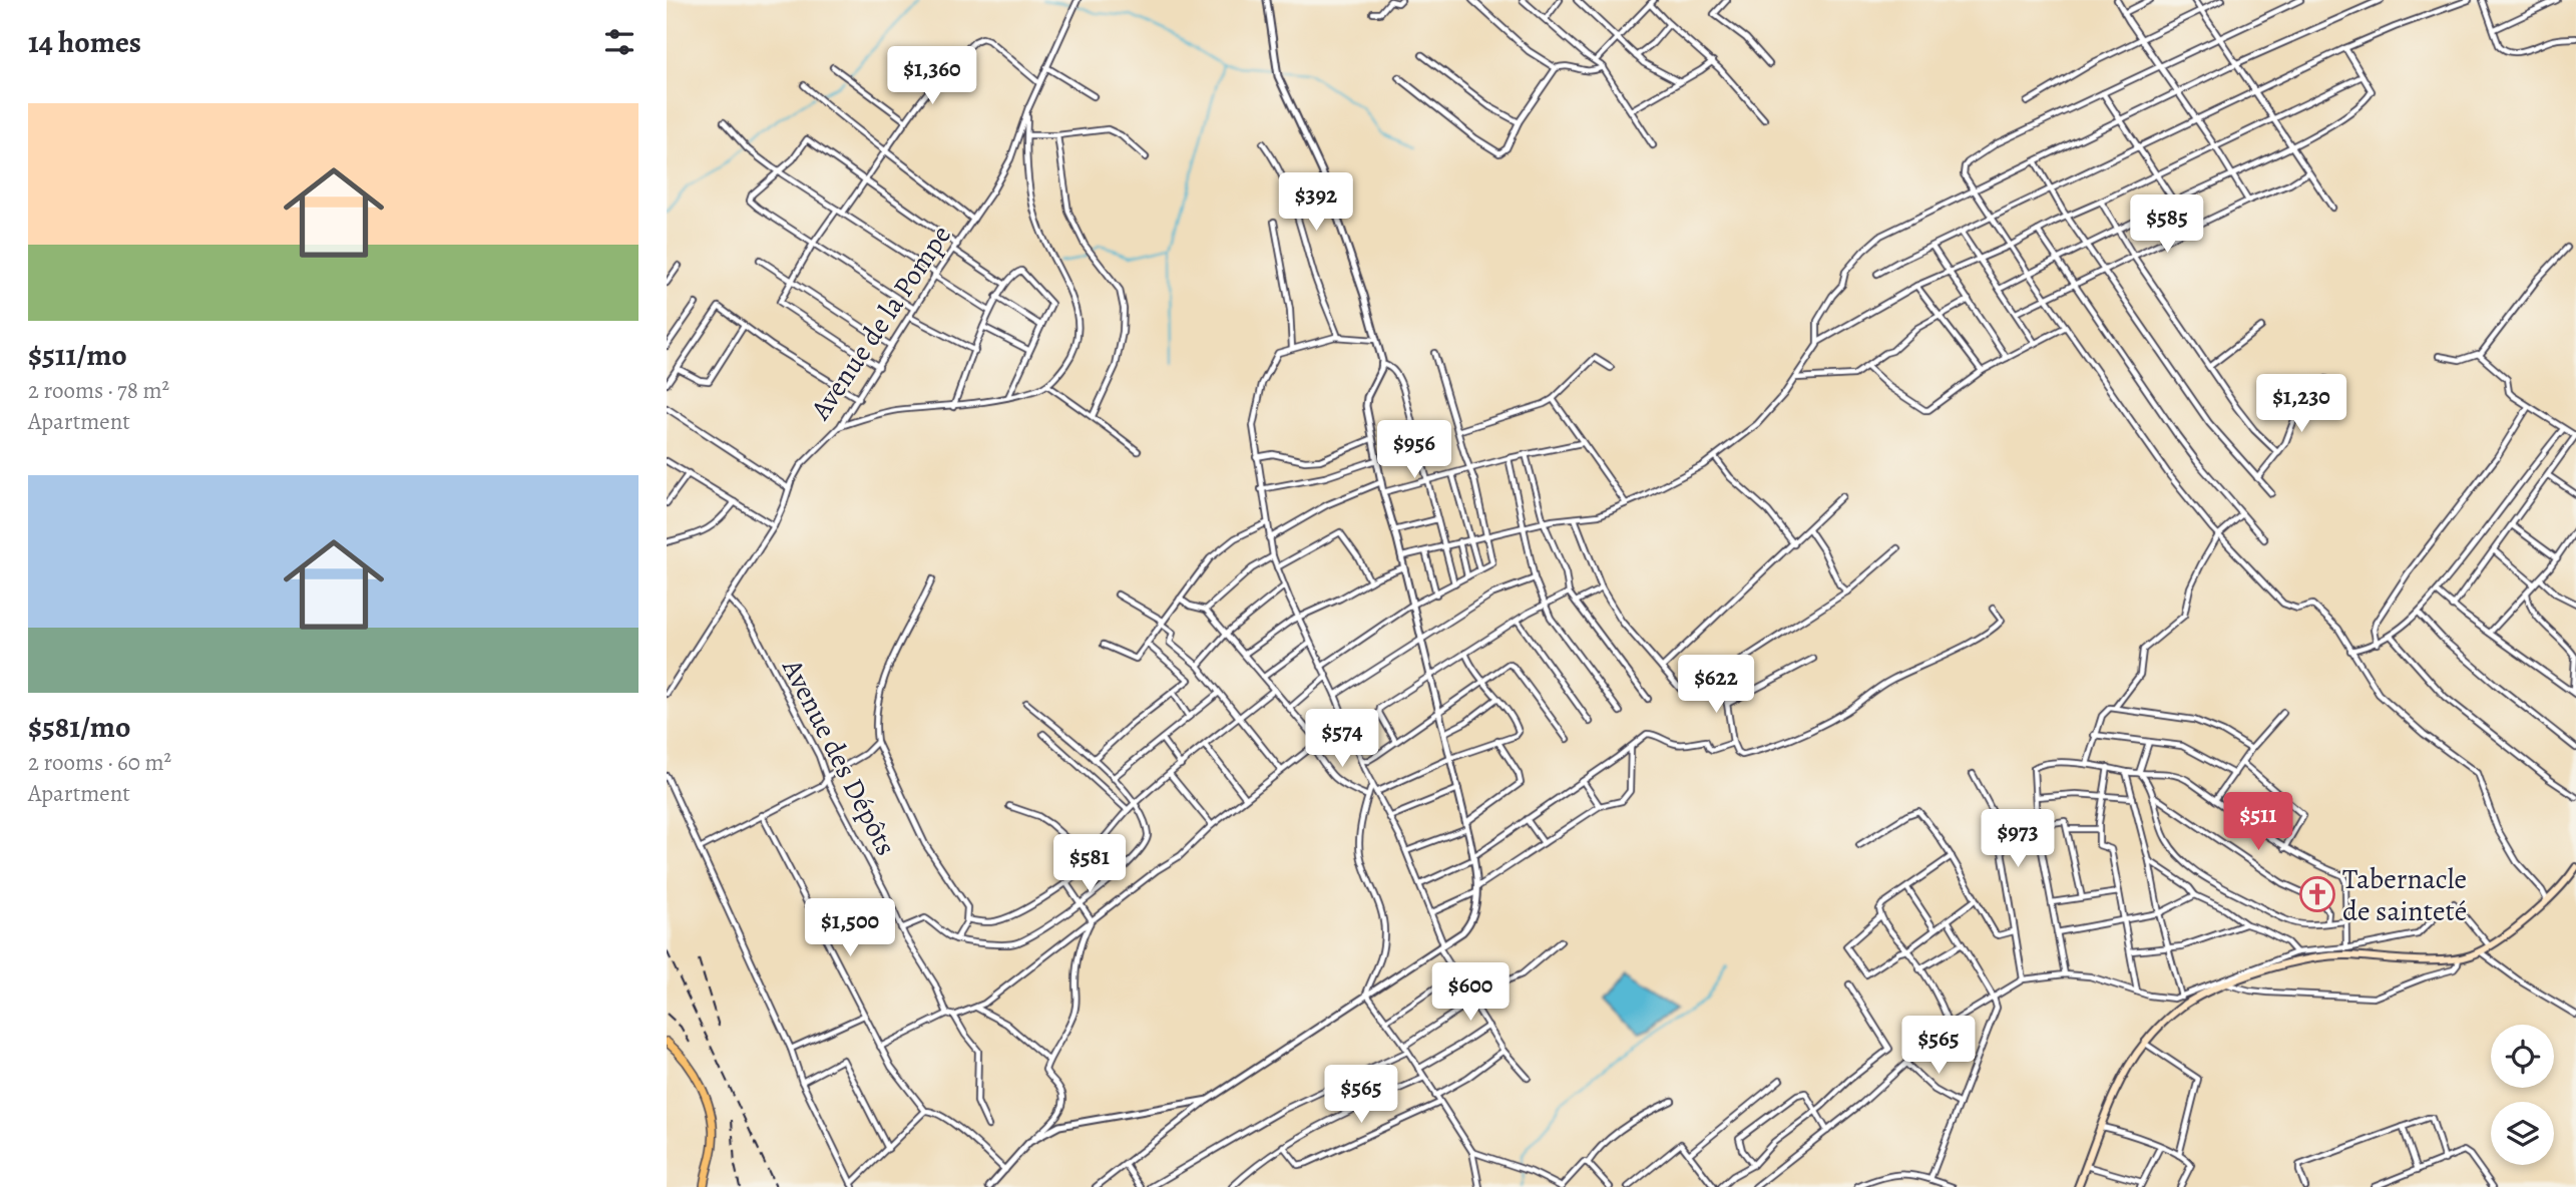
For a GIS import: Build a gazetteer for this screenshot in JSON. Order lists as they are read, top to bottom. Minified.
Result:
{"streets":{"street":["Avenue de la Pompe","Avenue des Dépôts"]},"crossings":[["Avenue de la Pompe","Avenue des Dépôts"]],"places":{"church":["Tabernacle de sainteté"]},"page":{"heading":"14 homes","price":["$1,360","$392","$585","$1,230","$956","$622","$574","$511","$973","$581","$1,500","$600","$565","$565"],"list":[{"name":"$511/mo","note":"2 rooms · 78 m² · Apartment"},{"name":"$581/mo","note":"2 rooms · 60 m² · Apartment"}]}}
